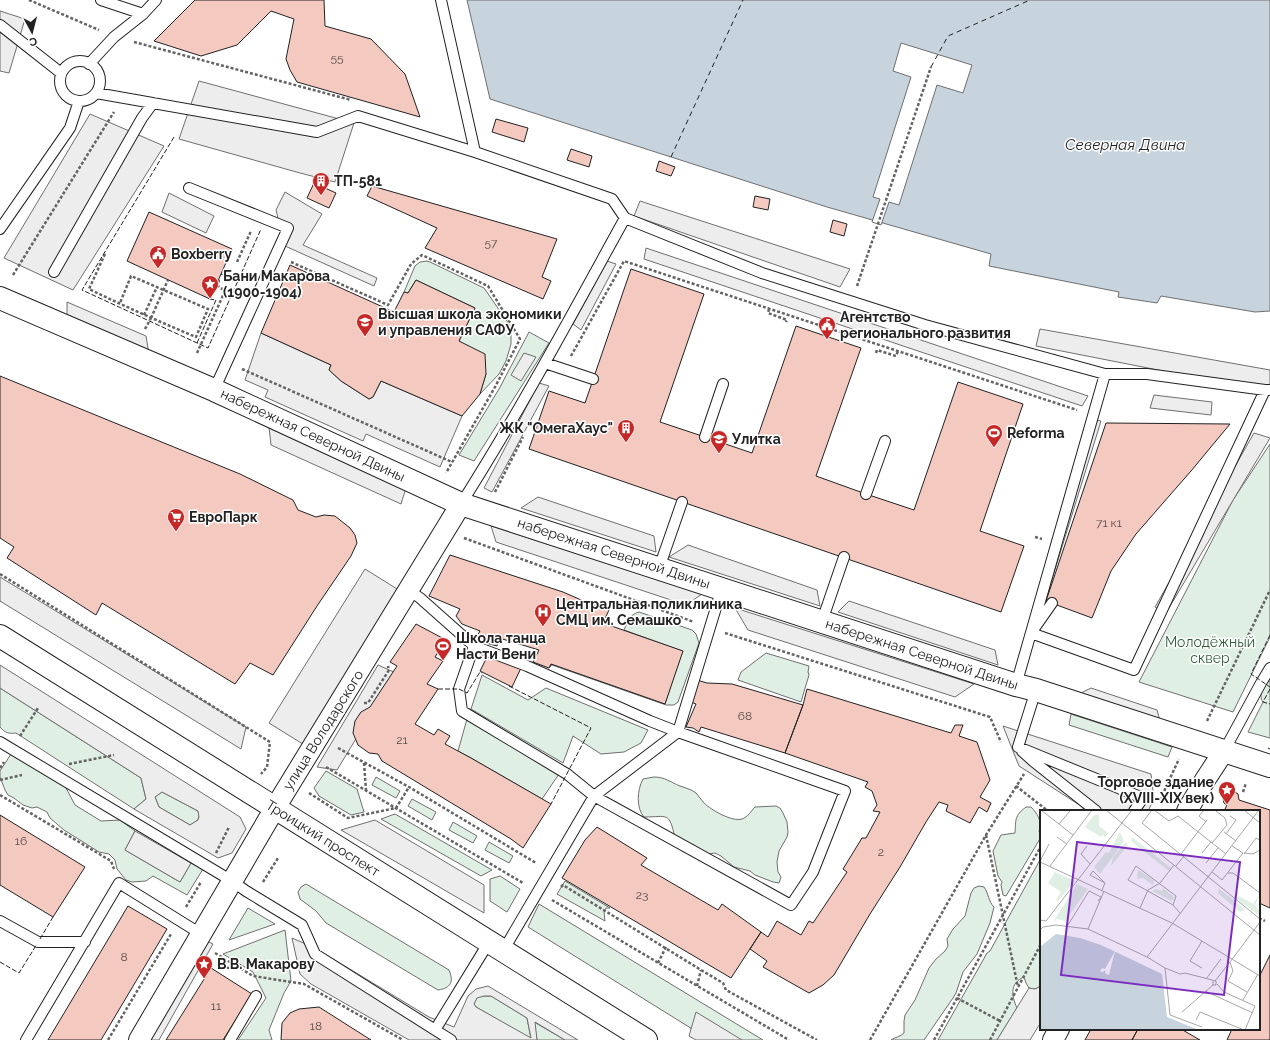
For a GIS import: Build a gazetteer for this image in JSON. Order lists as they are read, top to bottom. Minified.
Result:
{"streets":{"street":["набережная Северной Двины","улица Володарского","Троицкий проспект"]},"crossings":[["набережная Северной Двины","улица Володарского"],["улица Володарского","Троицкий проспект"]],"water":["Северная Двина"],"parks":["Молодёжный сквер"],"places":{"building":["ТП-581","ЖК \"ОмегаХаус\""],"public building":["Boxberry","Агентство регионального развития"],"place":["Бани Макарова (1900-1904)","Торговое здание (XVIII-XIX век)","В.В. Макарову"],"school or university":["Высшая школа экономики и управления САФУ","Улитка"],"sports":["Reforma","Школа танца Насти Вени"],"supermarket":["ЕвроПарк"],"hospital":["Центральная поликлиника СМЦ им. Семашко"]},"house_numbers":["55","57","71 к1","68","21","16","2","23","8","11","18"],"north":"bottom"}
